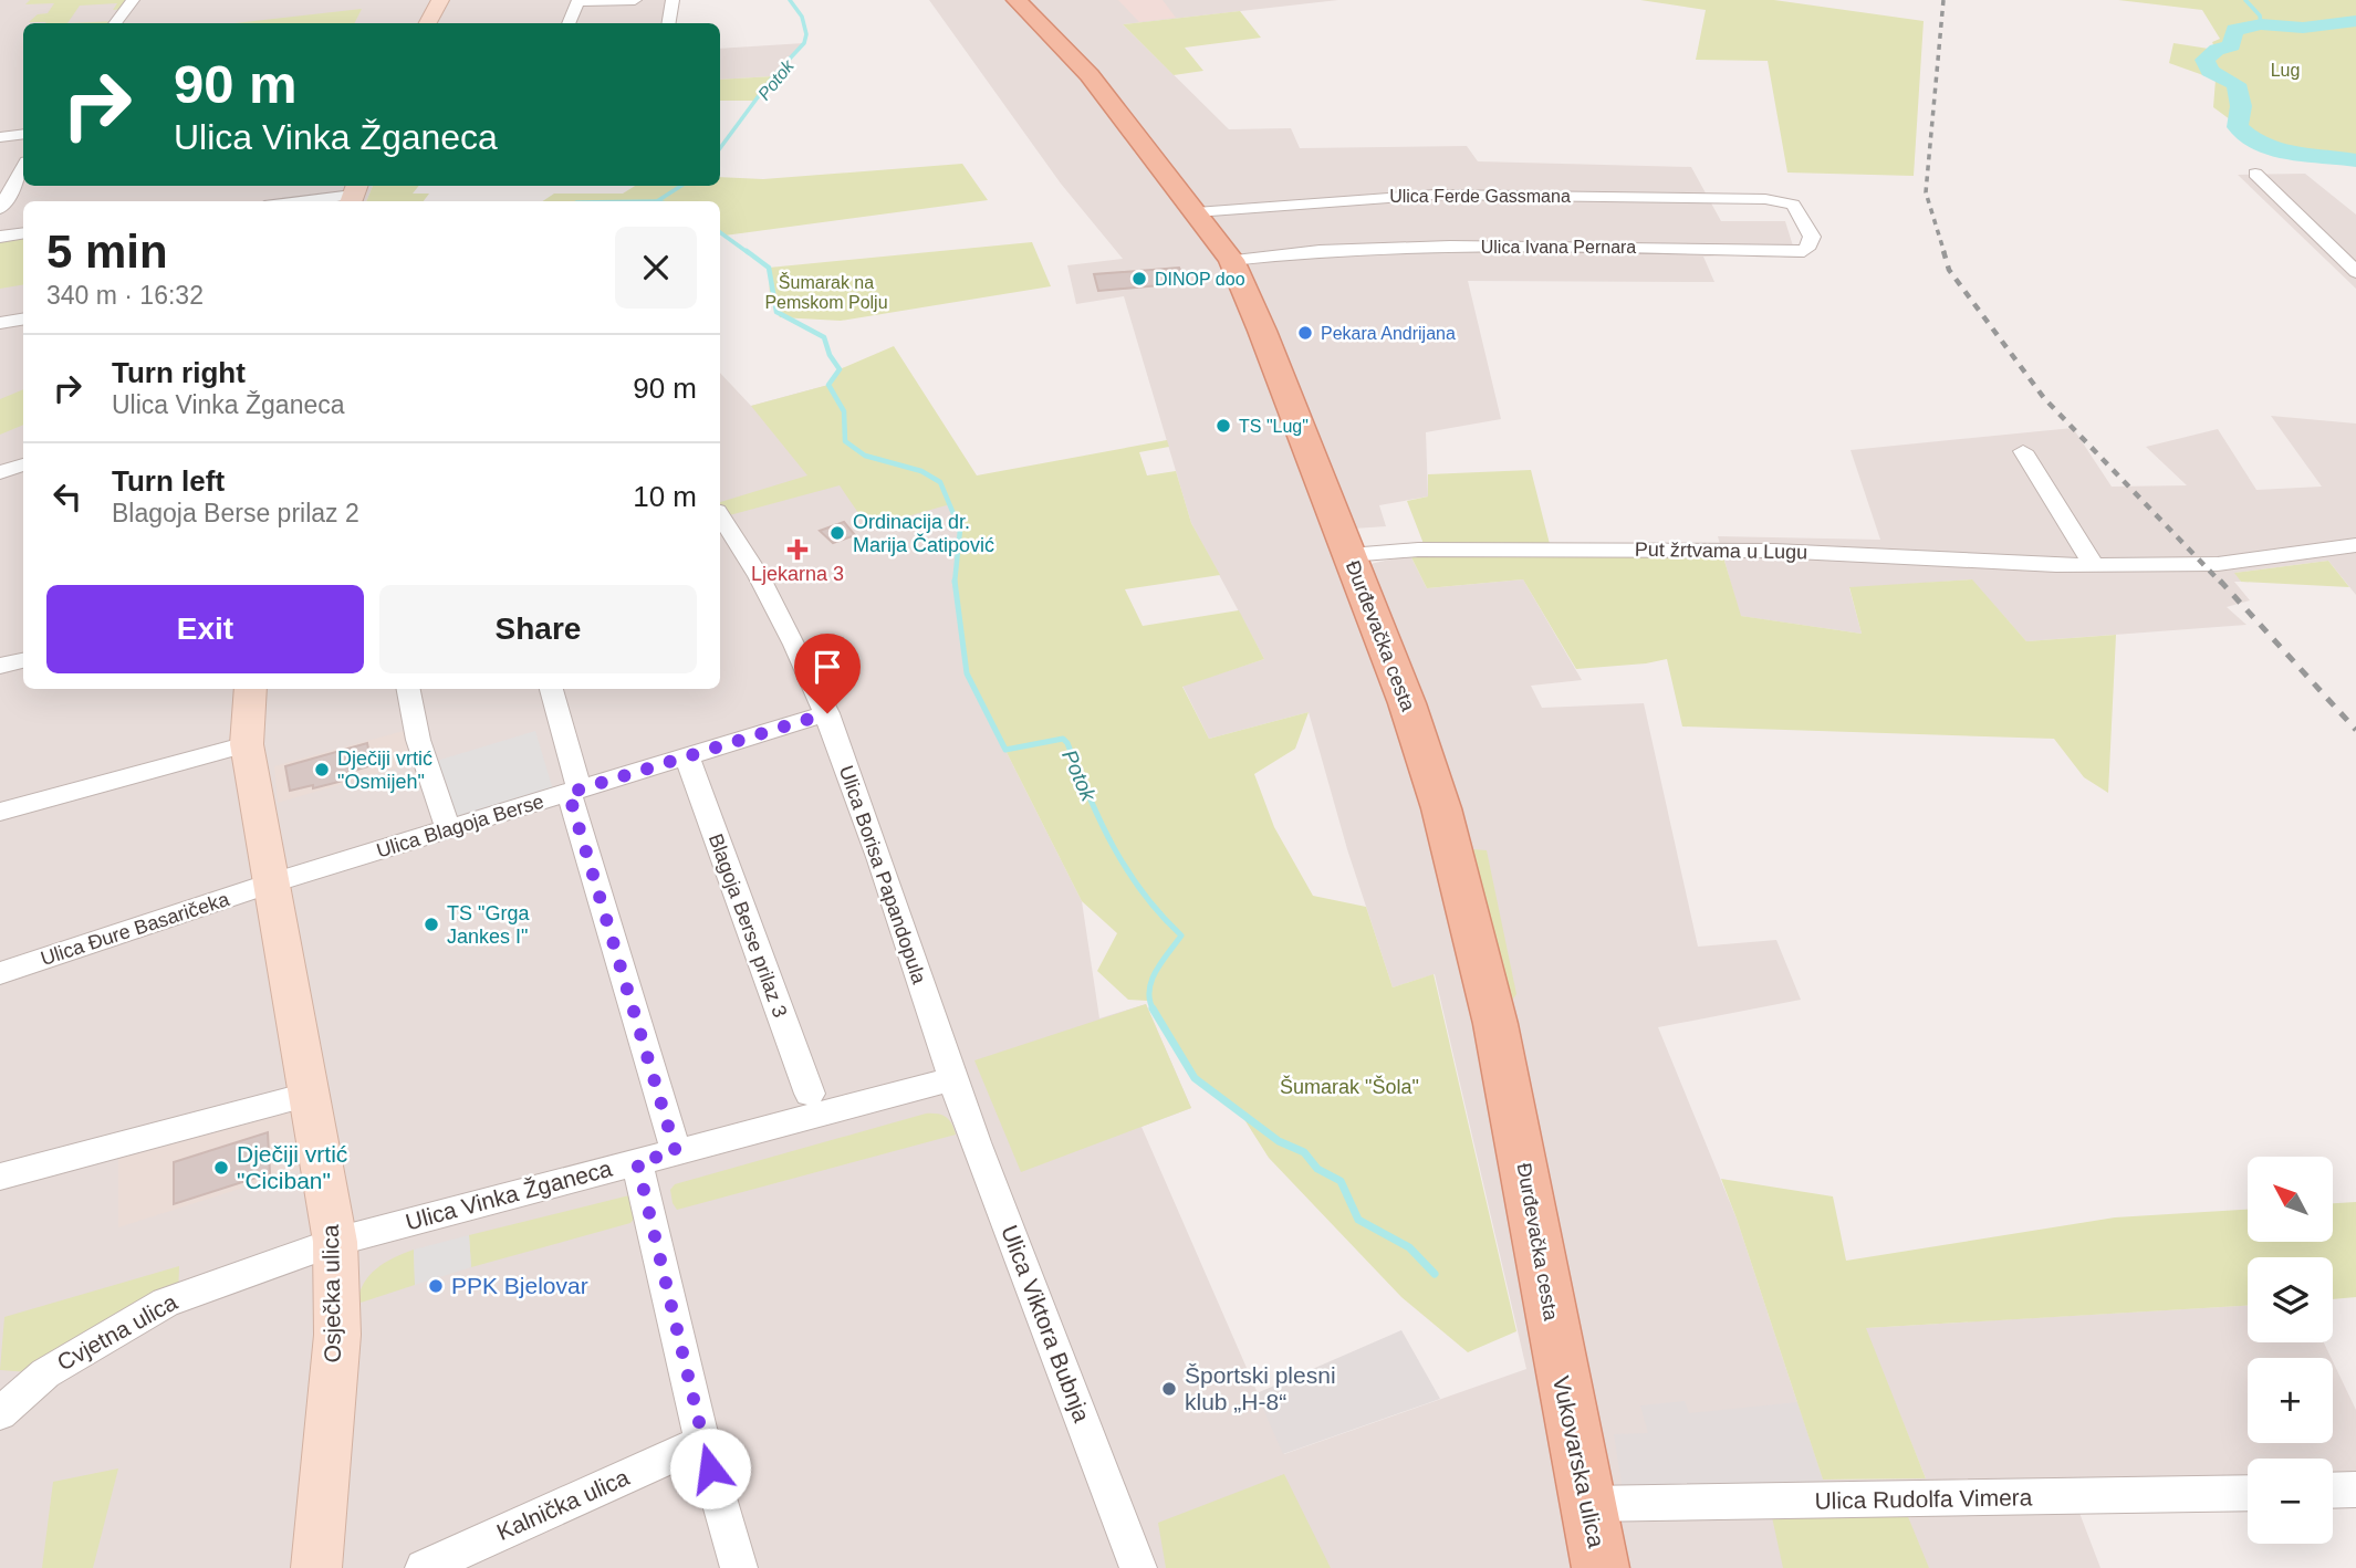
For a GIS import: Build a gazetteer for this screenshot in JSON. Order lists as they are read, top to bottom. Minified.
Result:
{"streets":{"main road":["Đurđevačka cesta","Vukovarska ulica"],"street":["Ulica Ferde Gassmana","Ulica Ivana Pernara","Put žrtvama u Lugu","Ulica Blagoja Berse","Ulica Borisa Papandopula","Blagoja Berse prilaz 3","Ulica Đure Basaričeka","Ulica Vinka Žganeca","Osječka ulica","Ulica Viktora Bubnja","Cvjetna ulica","Ulica Rudolfa Vimera","Kalnička ulica"]},"crossings":[["Ulica Ferde Gassmana","Ulica Ivana Pernara"],["Ulica Ferde Gassmana","Đurđevačka cesta"],["Ulica Ivana Pernara","Đurđevačka cesta"],["Put žrtvama u Lugu","Đurđevačka cesta"],["Đurđevačka cesta","Vukovarska ulica"],["Ulica Blagoja Berse","Ulica Borisa Papandopula"],["Ulica Blagoja Berse","Blagoja Berse prilaz 3"],["Ulica Blagoja Berse","Ulica Đure Basaričeka"],["Ulica Blagoja Berse","Osječka ulica"],["Ulica Borisa Papandopula","Ulica Vinka Žganeca"],["Ulica Borisa Papandopula","Ulica Viktora Bubnja"],["Ulica Đure Basaričeka","Osječka ulica"],["Ulica Vinka Žganeca","Osječka ulica"],["Ulica Vinka Žganeca","Ulica Viktora Bubnja"],["Ulica Vinka Žganeca","Cvjetna ulica"],["Osječka ulica","Cvjetna ulica"],["Vukovarska ulica","Ulica Rudolfa Vimera"]],"water":["Potok"],"parks":["Lug","Šumarak na Pemskom Polju","Šumarak \"Šola\""],"places":{"other":["DINOP doo","Pekara Andrijana","TS \"Lug\"","Ordinacija dr. Marija Čatipović","Dječiji vrtić \"Osmijeh\"","TS \"Grga Jankes I\"","Dječiji vrtić \"Ciciban\"","PPK Bjelovar","Športski plesni klub „H-8“"],"health":["Ljekarna 3"]},"north":"top left","page":{"turn":["90 m","Ulica Vinka Žganeca"],"heading":["5 min","340 m · 16:32"],"list":[{"name":"Turn right","note":"Ulica Vinka Žganeca","value":"90 m"},{"name":"Turn left","note":"Blagoja Berse prilaz 2","value":"10 m"}],"buttons":["Exit","Share"],"map_buttons":["+","−"]}}
